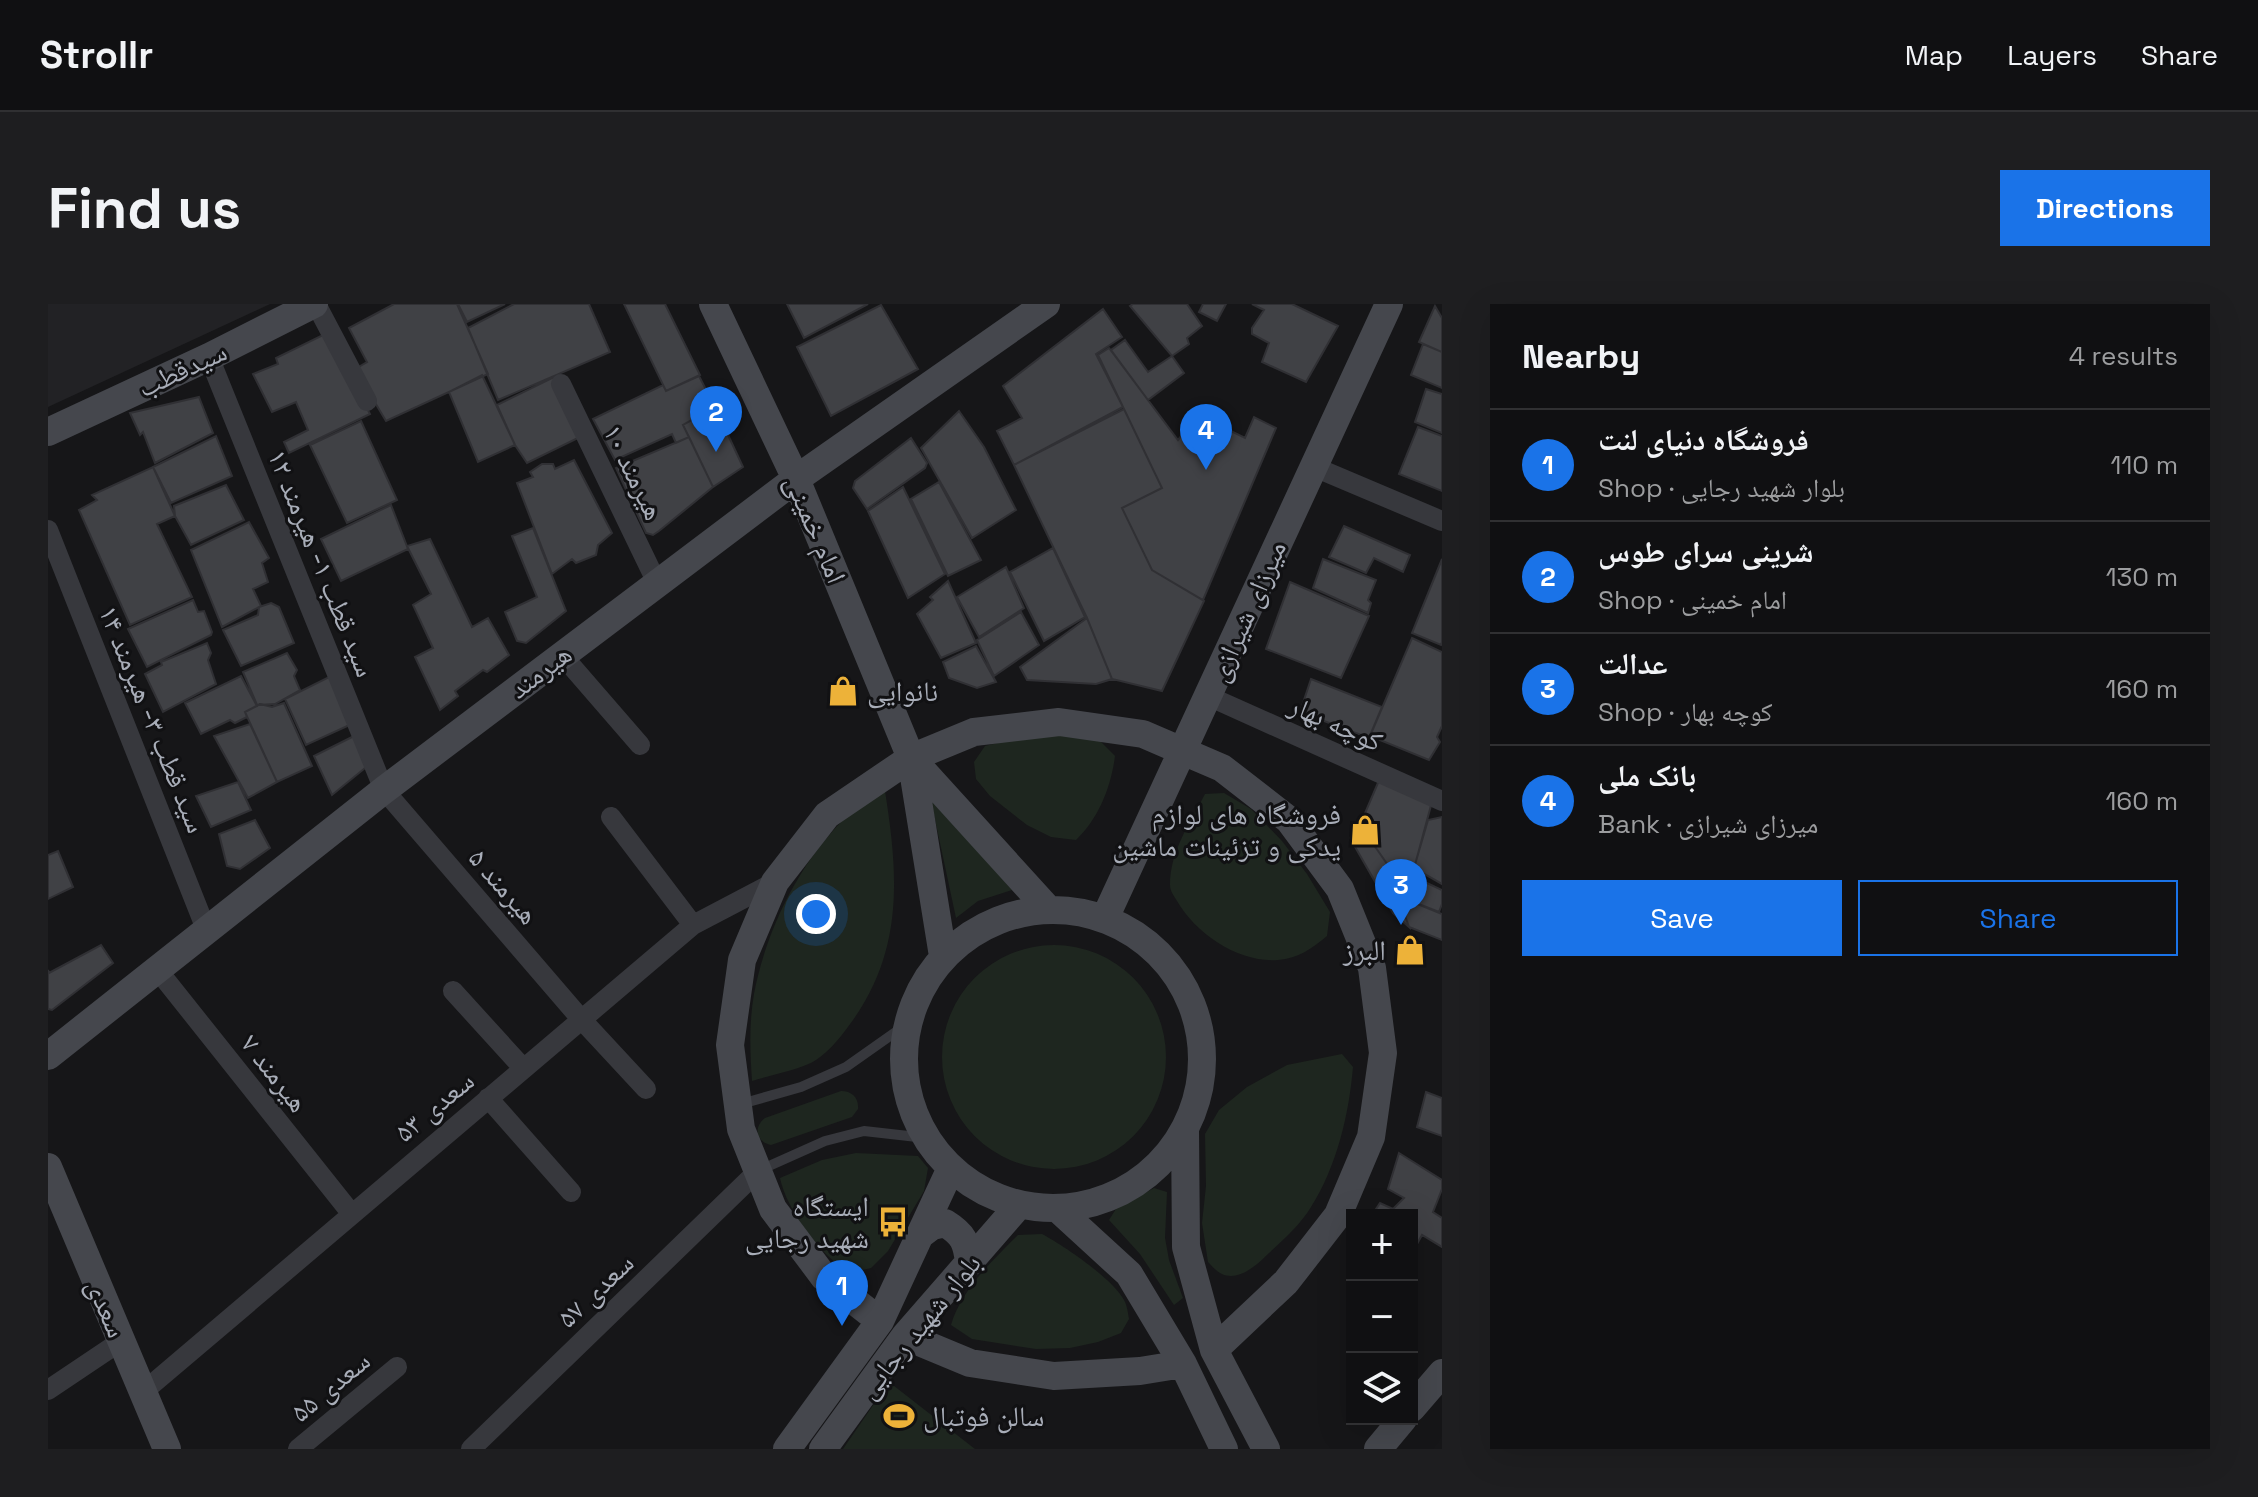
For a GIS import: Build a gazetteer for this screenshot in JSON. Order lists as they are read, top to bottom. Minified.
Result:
{"streets":{"main road":["سیدقطب","امام خمینی","میرزای شیرازی","هیرمند","سعدی","بلوار شهید رجایی"],"street":["هیرمند ۱۰","سید قطب ۱- هیرمند ۱۲","سید قطب ۳- هیرمند ۱۴","کوچه بهار","هیرمند ۵","هیرمند ۷","سعدی ۵۳","سعدی ۵۷","سعدی ۵۵"]},"crossings":[["سیدقطب","سید قطب ۱- هیرمند ۱۲"],["هیرمند ۱۰","هیرمند"],["امام خمینی","هیرمند"],["سید قطب ۱- هیرمند ۱۲","هیرمند"],["سید قطب ۱- هیرمند ۱۲","هیرمند ۵"],["میرزای شیرازی","کوچه بهار"],["هیرمند","سید قطب ۳- هیرمند ۱۴"],["هیرمند","هیرمند ۵"],["هیرمند","هیرمند ۷"],["هیرمند ۵","سعدی ۵۳"],["هیرمند ۷","سعدی ۵۳"],["سعدی ۵۳","سعدی"]],"places":{"shop":["نانوایی","فروشگاه های لوازم یدکی و تزئینات ماشین","البرز"],"bus stop":["ایستگاه شهید رجایی"],"sports":["سالن فوتبال"]},"page":{"header":"Strollr","nav":["Map","Layers","Share"],"buttons":["Directions",["Save","Share"]],"title":"Find us","heading":["Nearby","4 results"],"pins":["2","4","3","1"],"list":[{"mark":"1","name":"فروشگاه دنیای لنت","note":"Shop · بلوار شهید رجایی","value":"110 m"},{"mark":"2","name":"شرینی سرای طوس","note":"Shop · امام خمینی","value":"130 m"},{"mark":"3","name":"عدالت","note":"Shop · کوچه بهار","value":"160 m"},{"mark":"4","name":"بانک ملی","note":"Bank · میرزای شیرازی","value":"160 m"}],"map_buttons":["+","−"]}}
